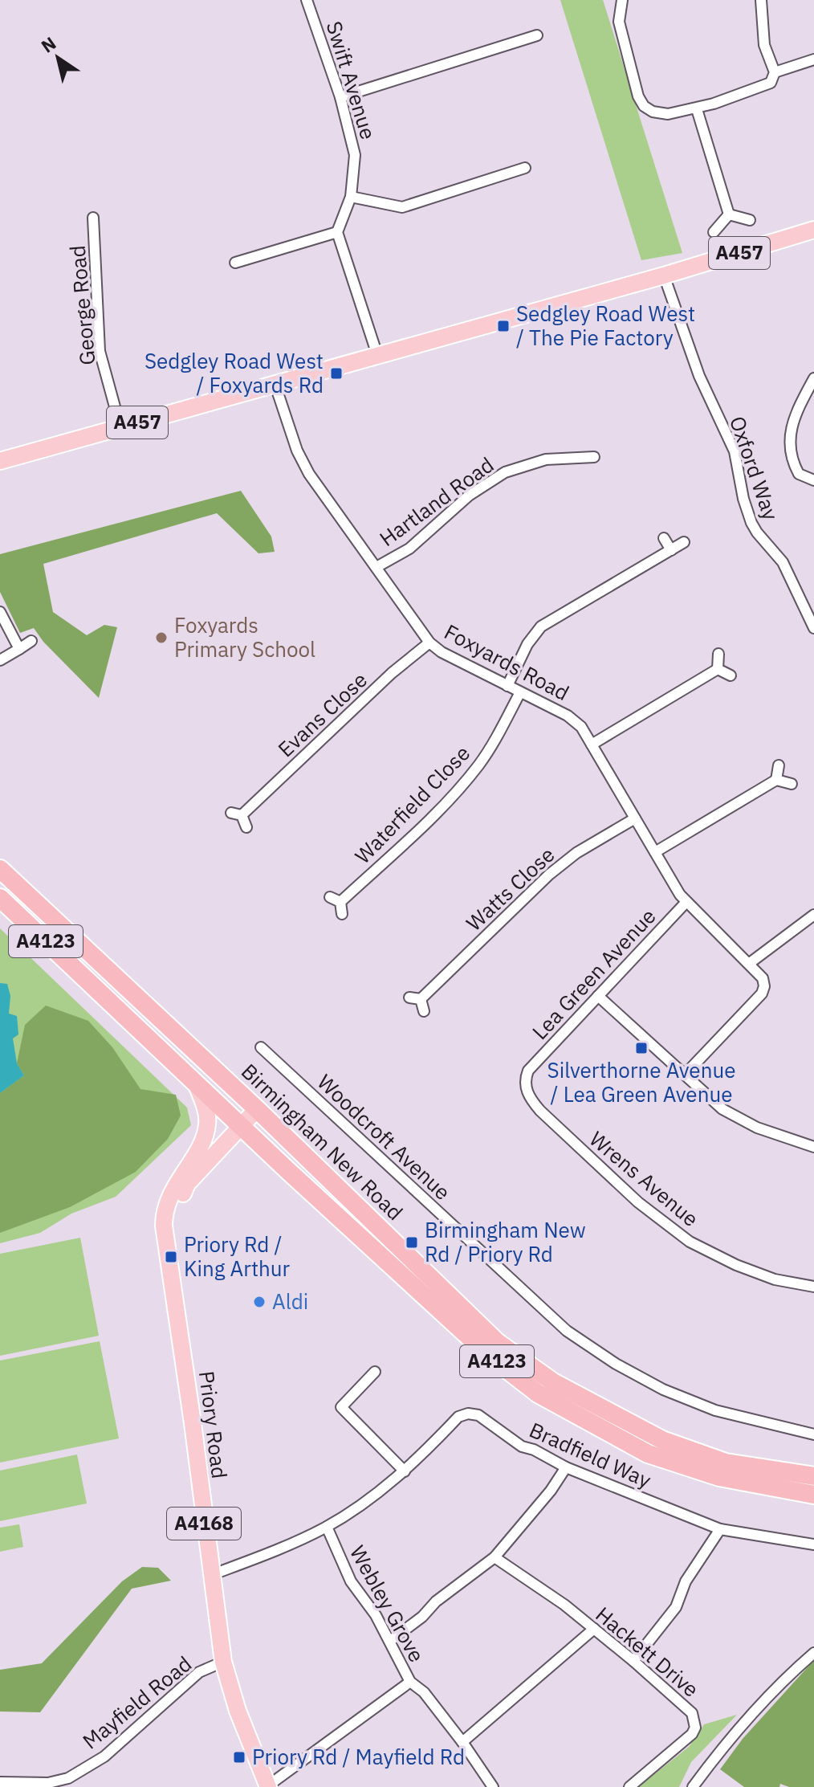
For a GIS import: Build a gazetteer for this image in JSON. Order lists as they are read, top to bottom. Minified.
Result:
{"streets":{"highway":["A4123","Birmingham New Road"],"main road":["A457","Priory Road","A4168"],"street":["Swift Avenue","George Road","Oxford Way","Hartland Road","Foxyards Road","Evans Close","Waterfield Close","Watts Close","Lea Green Avenue","Woodcroft Avenue","Wrens Avenue","Bradfield Way","Webley Grove","Hackett Drive","Mayfield Road"]},"crossings":[["A457","George Road"],["A457","Oxford Way"],["A457","Foxyards Road"],["Hartland Road","Foxyards Road"],["Foxyards Road","Evans Close"],["Foxyards Road","Waterfield Close"],["Foxyards Road","Watts Close"],["Foxyards Road","Lea Green Avenue"],["Lea Green Avenue","Wrens Avenue"],["Birmingham New Road","Priory Road"],["Priory Road","Bradfield Way"],["Priory Road","Mayfield Road"],["Bradfield Way","Webley Grove"]],"places":{"transit":["Sedgley Road West / The Pie Factory","Sedgley Road West / Foxyards Rd","Silverthorne Avenue / Lea Green Avenue","Birmingham New Rd / Priory Rd","Priory Rd / King Arthur","Priory Rd / Mayfield Rd"],"other":["Foxyards Primary School","Aldi"]},"north":"top left"}
